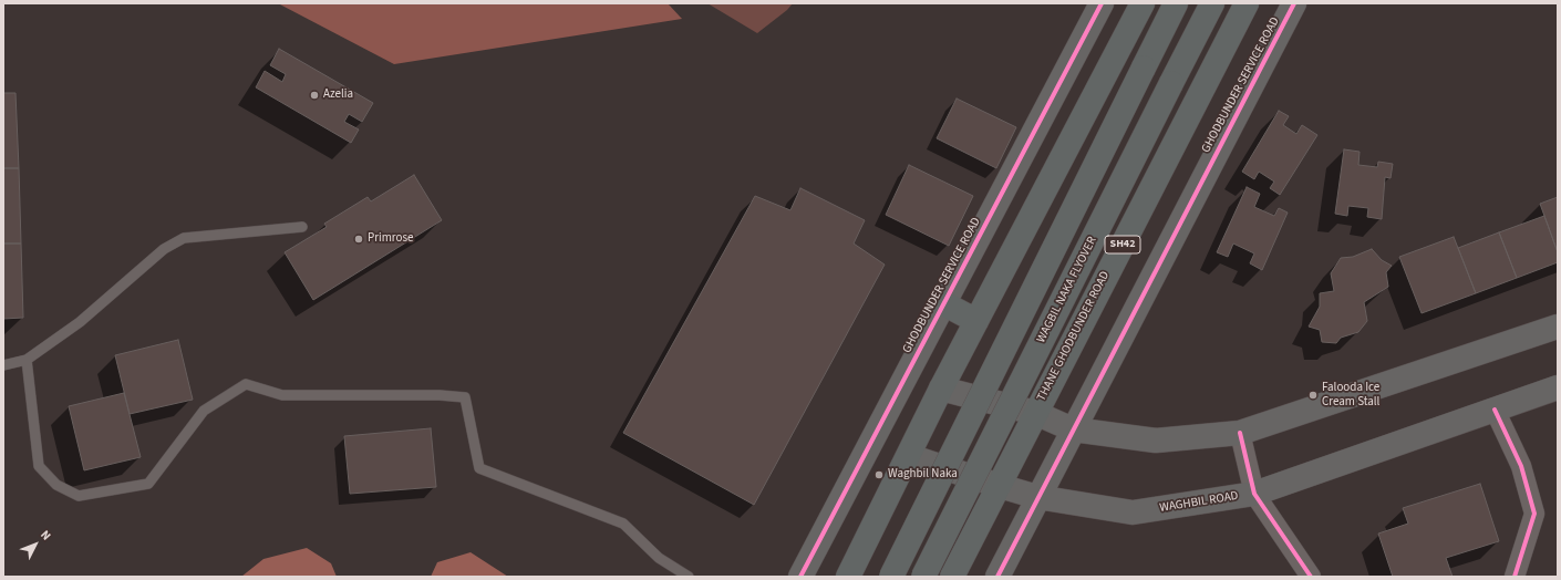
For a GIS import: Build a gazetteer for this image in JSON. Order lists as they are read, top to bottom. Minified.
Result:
{"streets":{"main road":["GHODBUNDER SERVICE ROAD","SH42","WAGBIL NAKA FLYOVER","THANE GHODBUNDER ROAD","WAGHBIL ROAD"]},"crossings":[["GHODBUNDER SERVICE ROAD","WAGHBIL ROAD"],["THANE GHODBUNDER ROAD","WAGHBIL ROAD"]],"places":["Azelia","Primrose","Falooda Ice Cream Stall","Waghbil Naka"],"north":"top right"}
